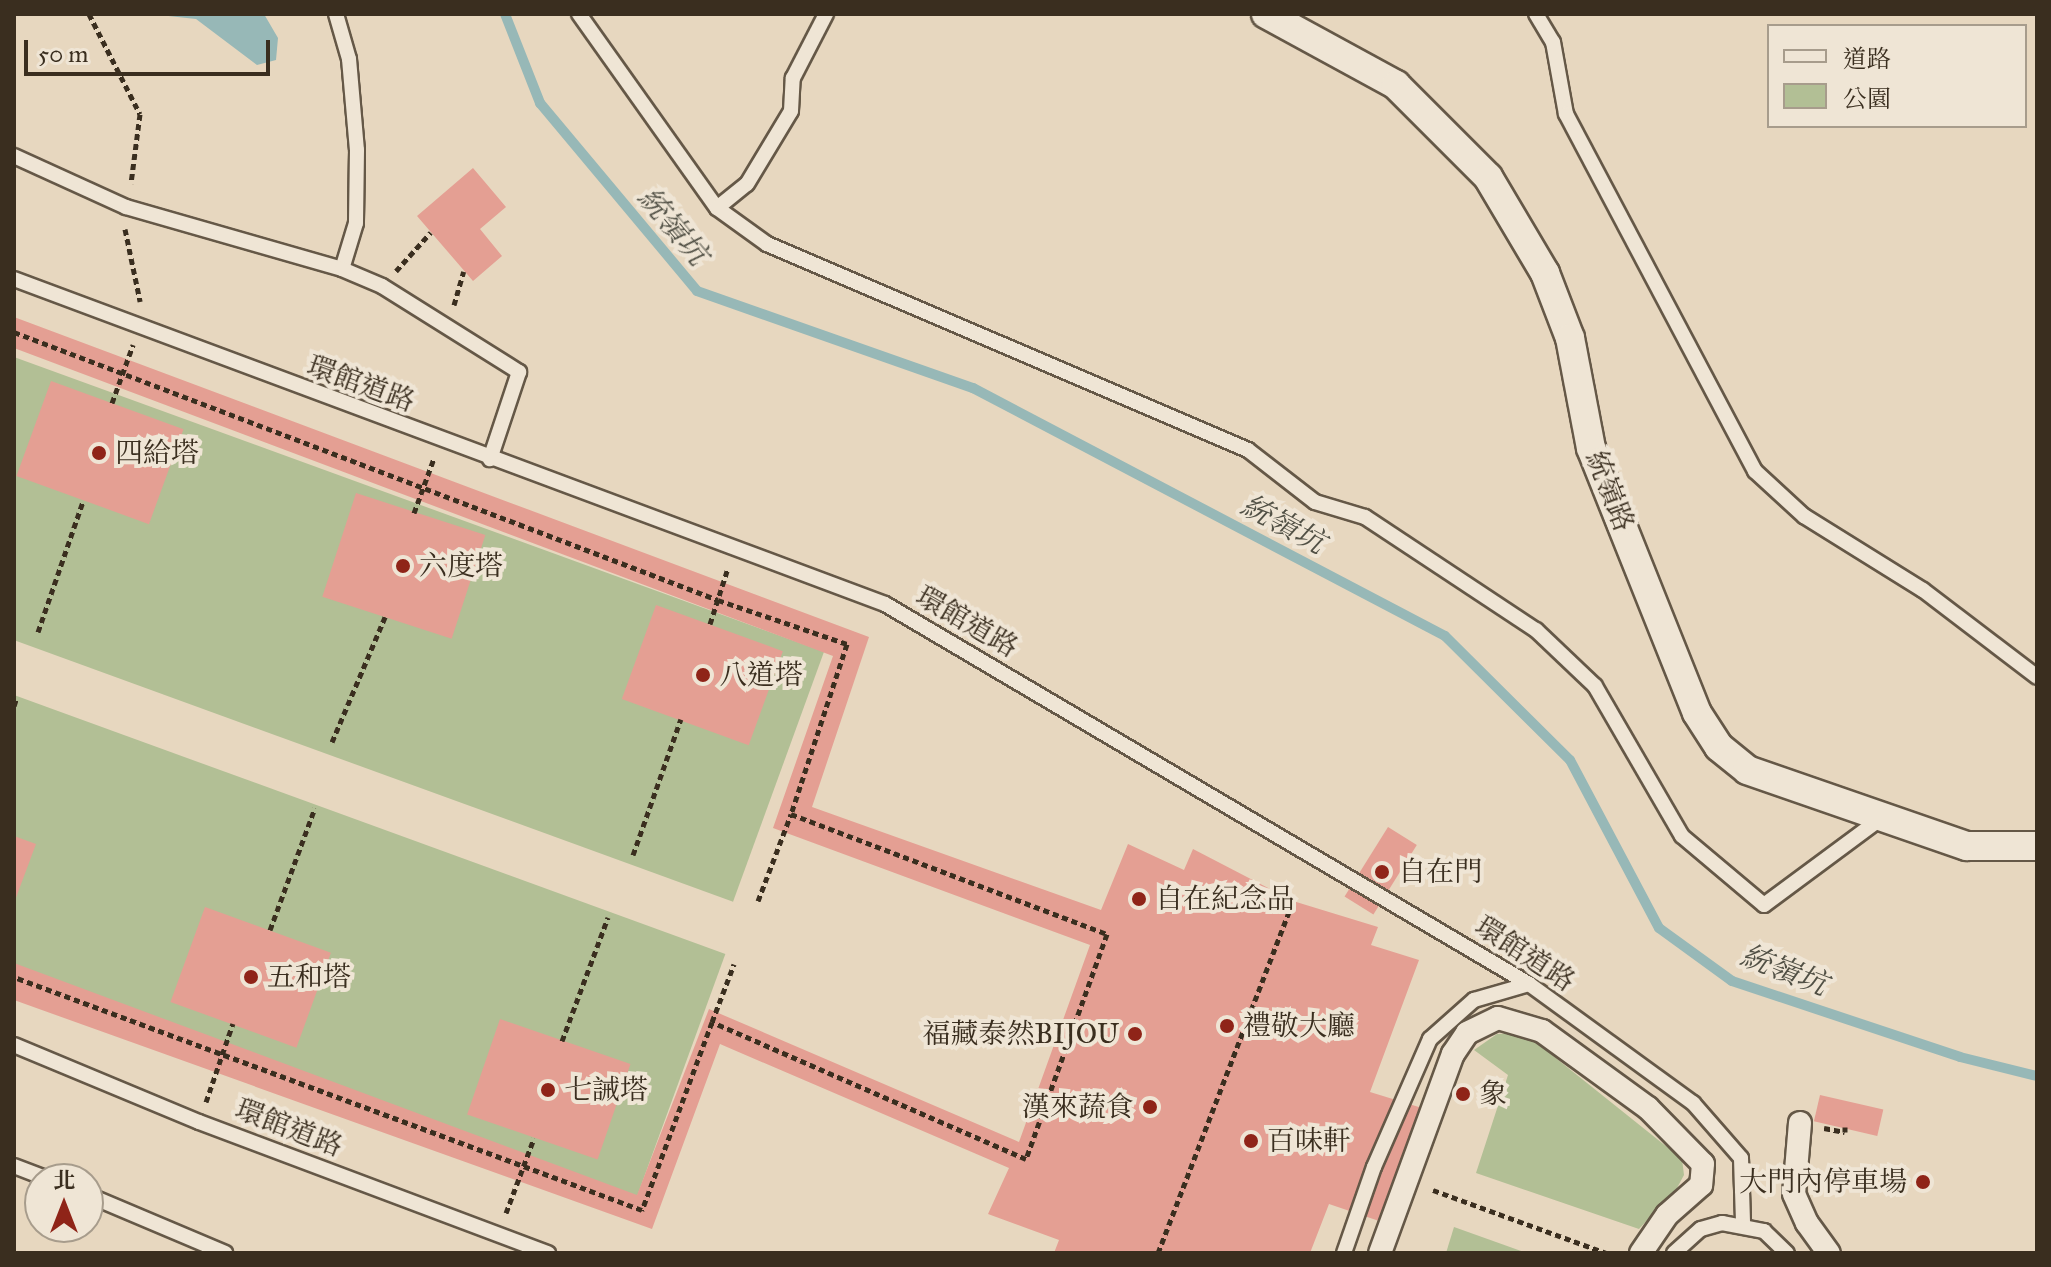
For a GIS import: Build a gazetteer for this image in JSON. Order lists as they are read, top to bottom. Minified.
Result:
{"streets":{"street":["統嶺路"],"lane":["環館道路"]},"water":["統嶺坑"],"places":["四給塔","六度塔","八道塔","自在門","自在紀念品","五和塔","禮敬大廳","福藏泰然BIJOU","七誡塔","象","漢來蔬食","百味軒","大門內停車場"],"legend":["道路","公園"],"scale_bar":"50 m","north":"top"}
